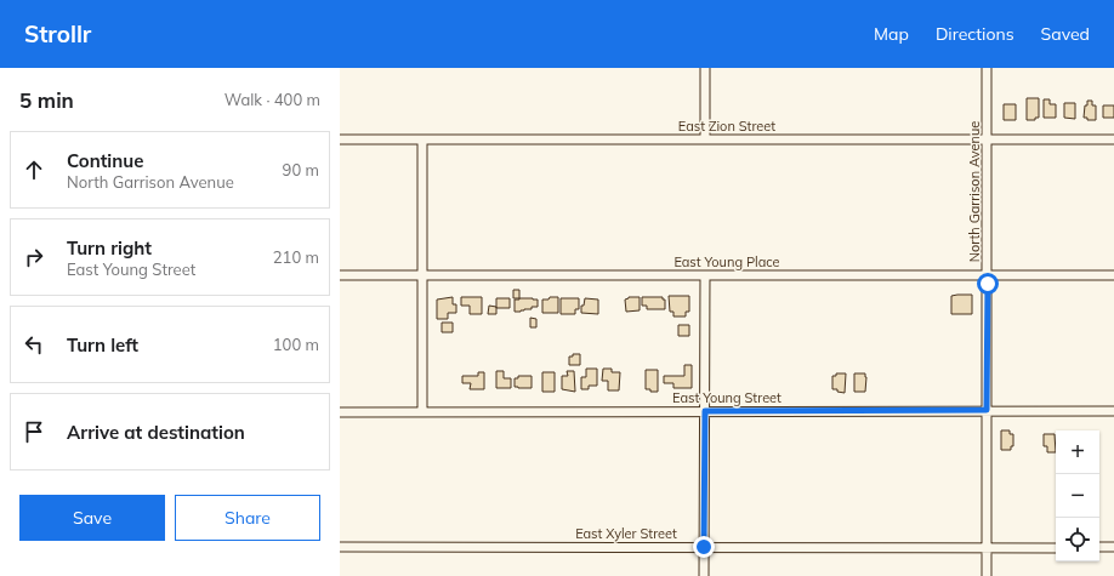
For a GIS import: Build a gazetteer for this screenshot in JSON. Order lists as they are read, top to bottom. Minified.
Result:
{"streets":{"street":["East Zion Street","North Garrison Avenue","East Young Place","East Young Street","East Xyler Street"]},"crossings":[["East Zion Street","North Garrison Avenue"],["North Garrison Avenue","East Young Place"],["North Garrison Avenue","East Young Street"],["North Garrison Avenue","East Xyler Street"]],"page":{"header":"Strollr","nav":["Map","Directions","Saved"],"heading":["5 min","Walk · 400 m"],"list":[["Continue","North Garrison Avenue","90 m"],["Turn right","East Young Street","210 m"],["Turn left","100 m"],"Arrive at destination"],"map_buttons":["+","−"],"buttons":["Save","Share"]}}
